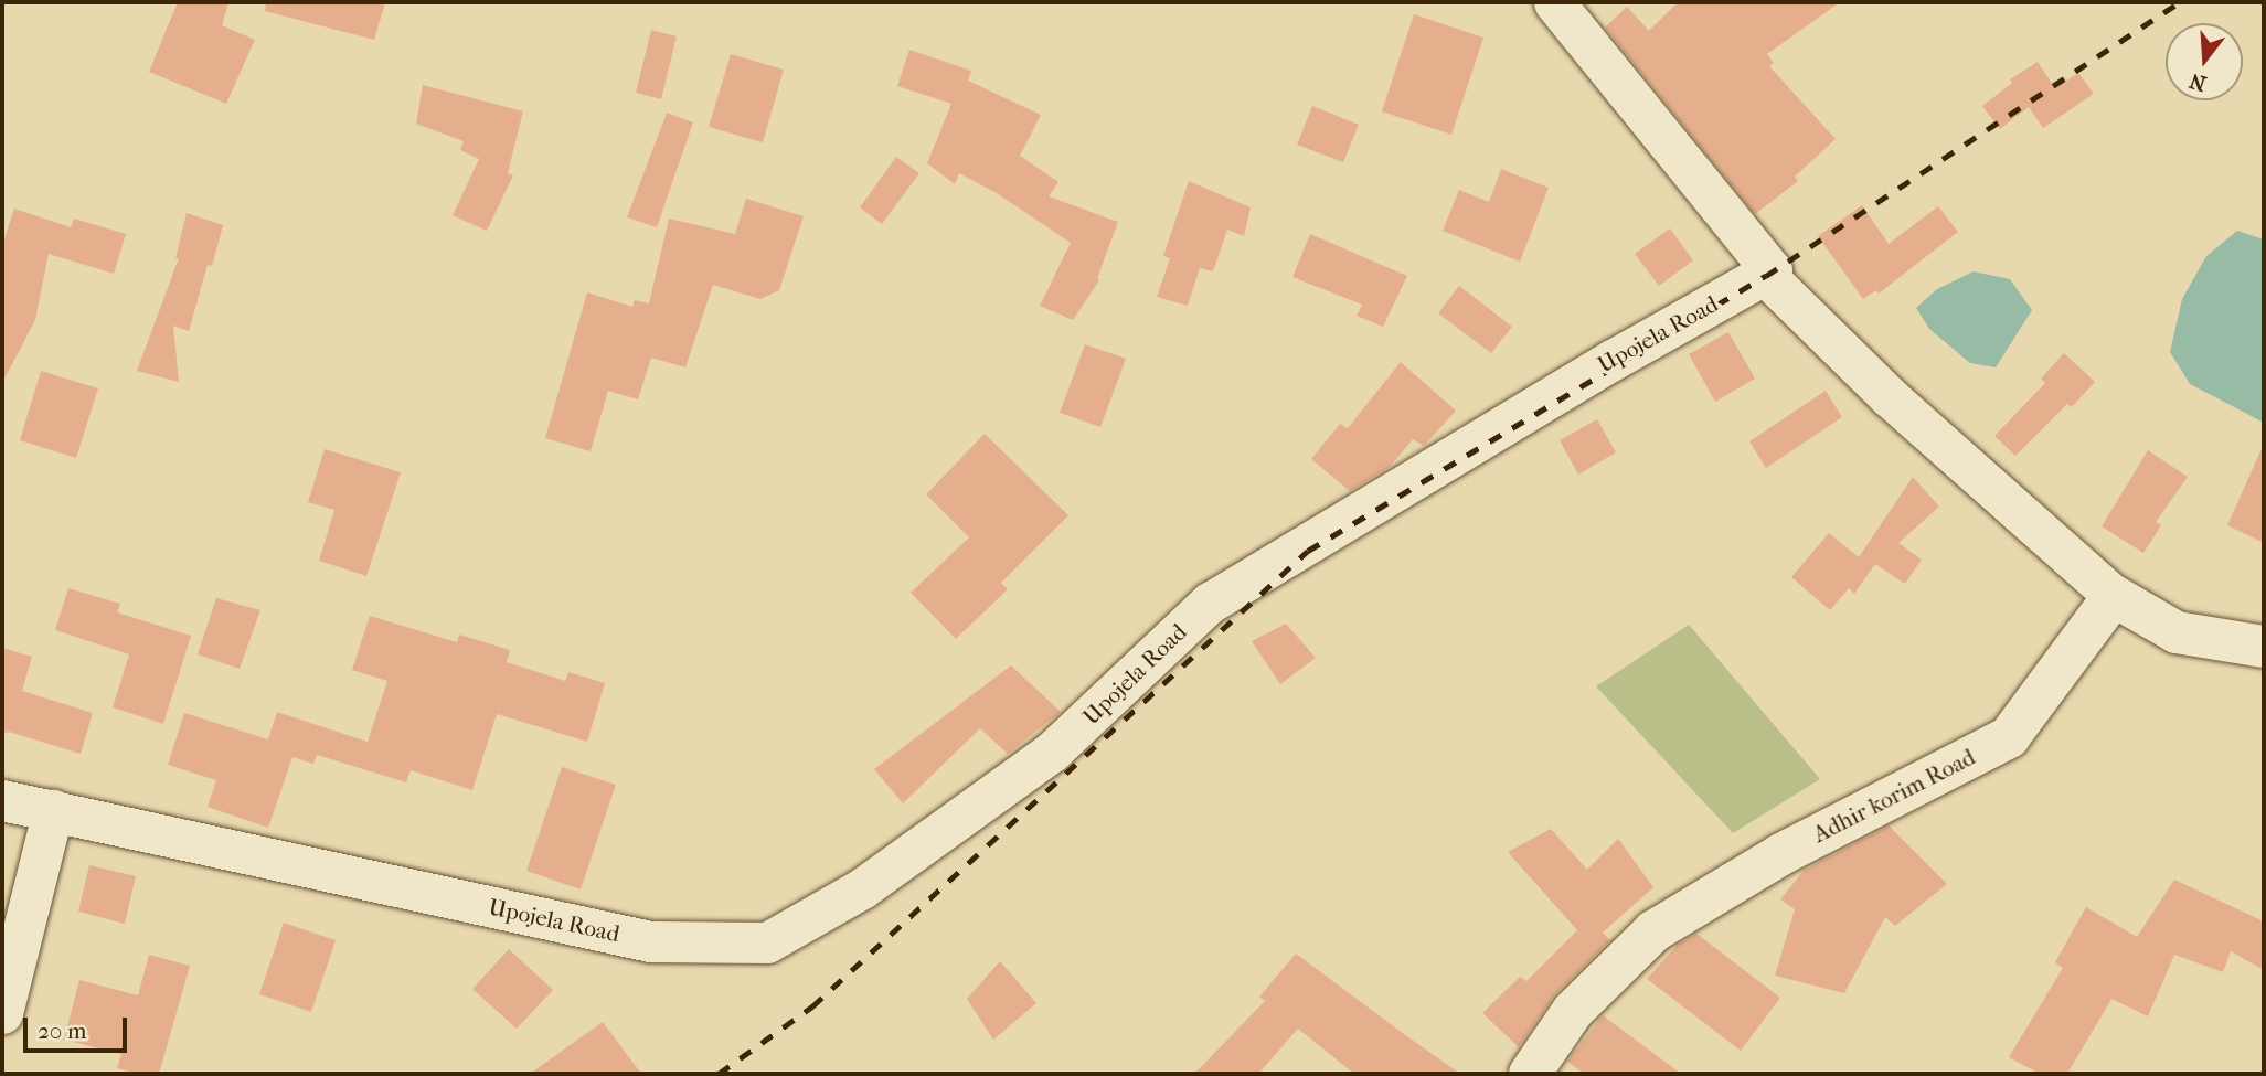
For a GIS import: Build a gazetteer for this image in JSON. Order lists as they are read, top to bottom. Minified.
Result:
{"streets":{"main road":["Adhir korim Road"],"street":["Upojela Road"]},"scale_bar":"20 m","north":"bottom"}
